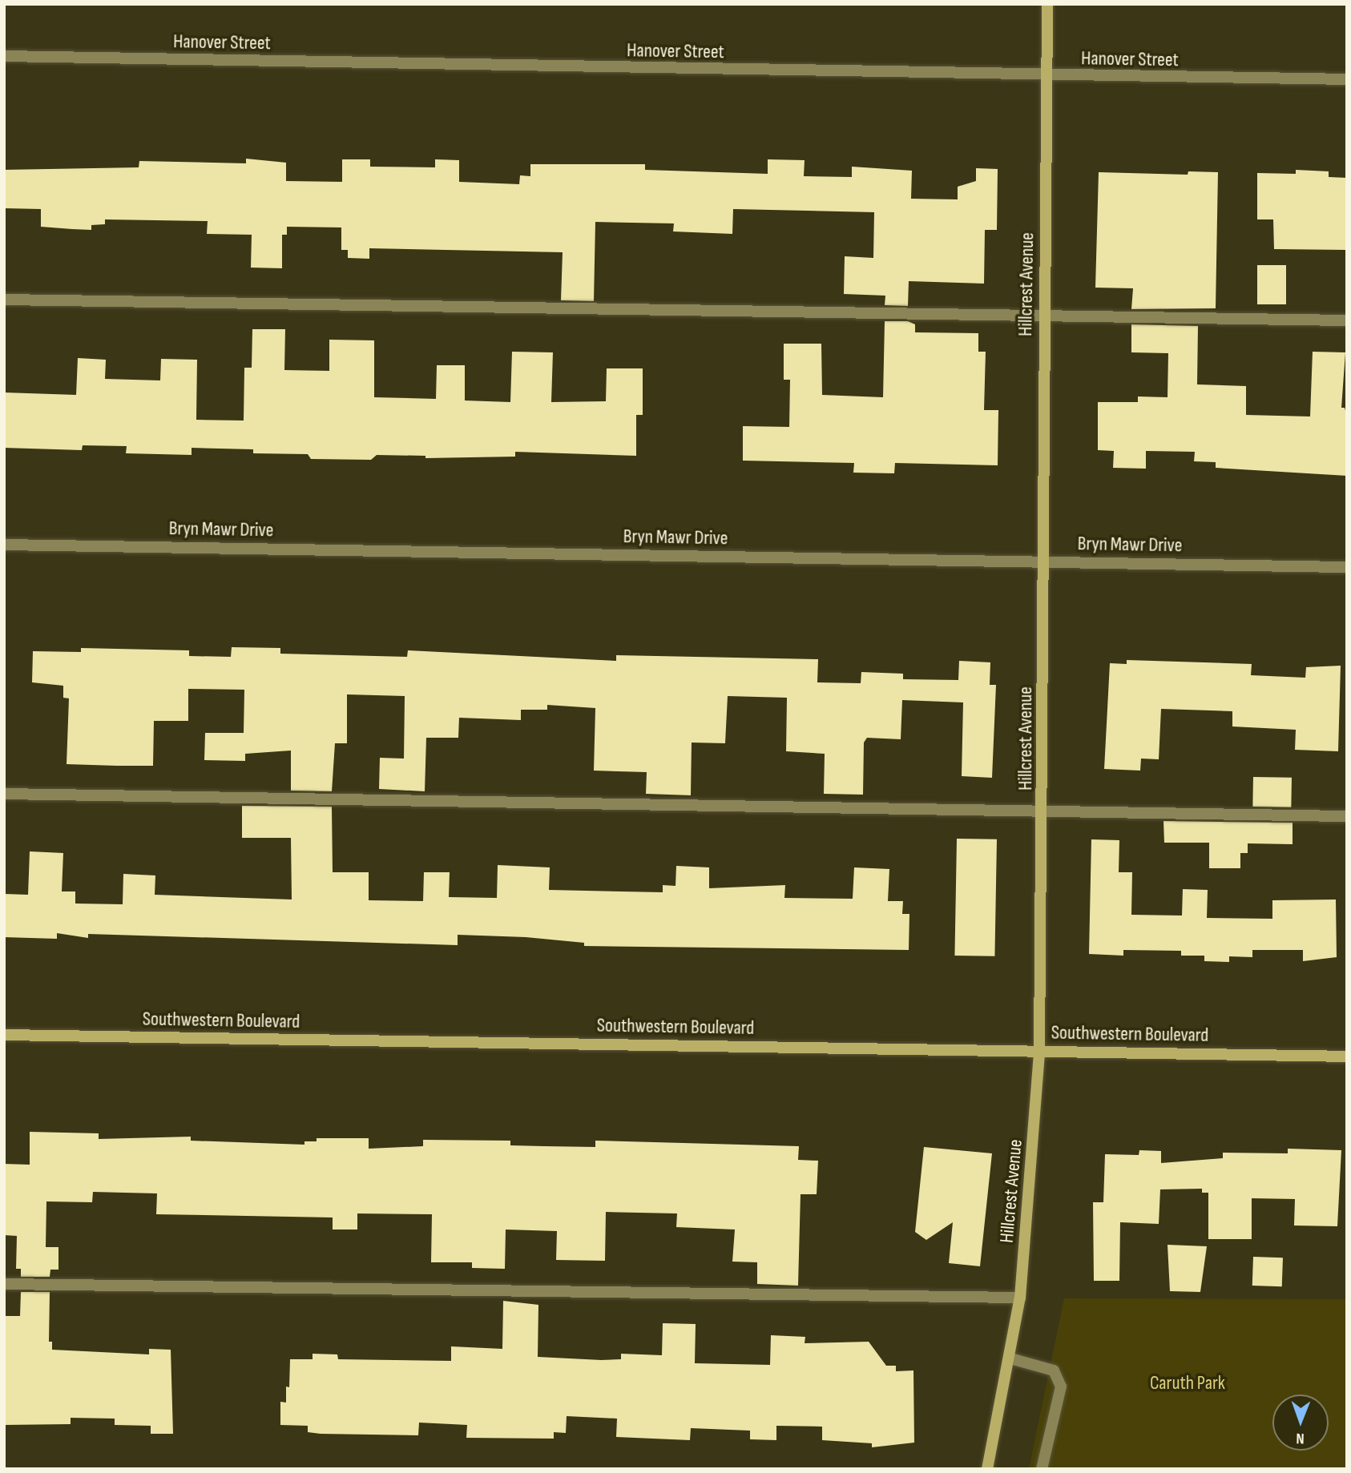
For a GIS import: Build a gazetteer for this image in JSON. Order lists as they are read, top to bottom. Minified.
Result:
{"streets":{"street":["Hanover Street","Hillcrest Avenue","Bryn Mawr Drive","Southwestern Boulevard"]},"crossings":[["Hanover Street","Hillcrest Avenue"],["Hillcrest Avenue","Bryn Mawr Drive"],["Hillcrest Avenue","Southwestern Boulevard"]],"parks":["Caruth Park"],"north":"bottom"}
